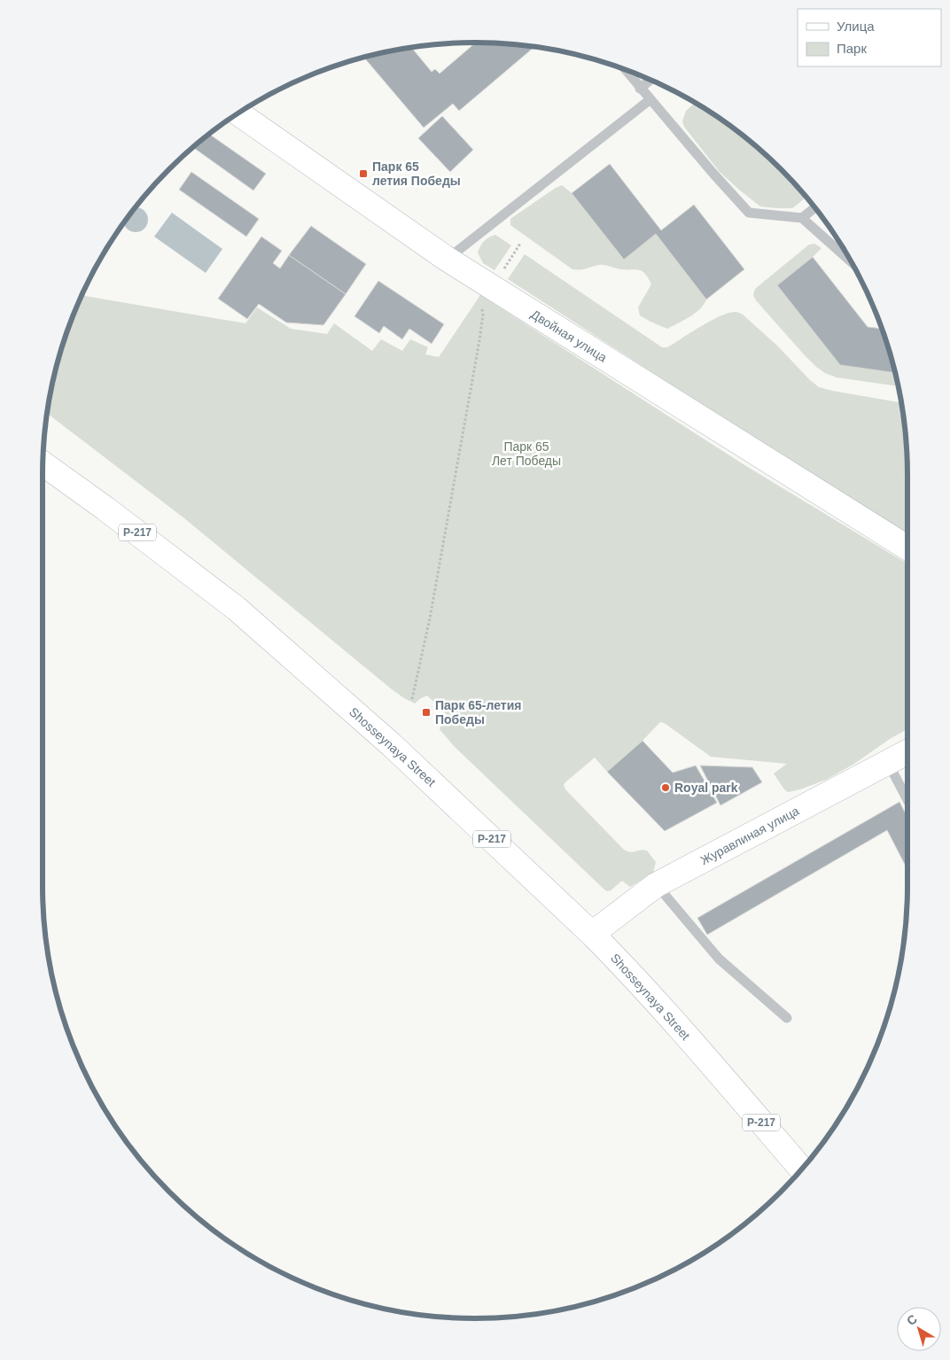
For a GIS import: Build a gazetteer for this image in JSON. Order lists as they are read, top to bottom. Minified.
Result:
{"streets":{"main road":["Двойная улица","Р-217","Shosseynaya Street","Журавлиная улица"]},"crossings":[["Shosseynaya Street","Журавлиная улица"]],"parks":["Парк 65 Лет Победы"],"places":{"transit":["Парк 65 летия Победы","Парк 65-летия Победы"],"other":["Royal park"]},"legend":["Улица","Парк"],"north":"top left"}
